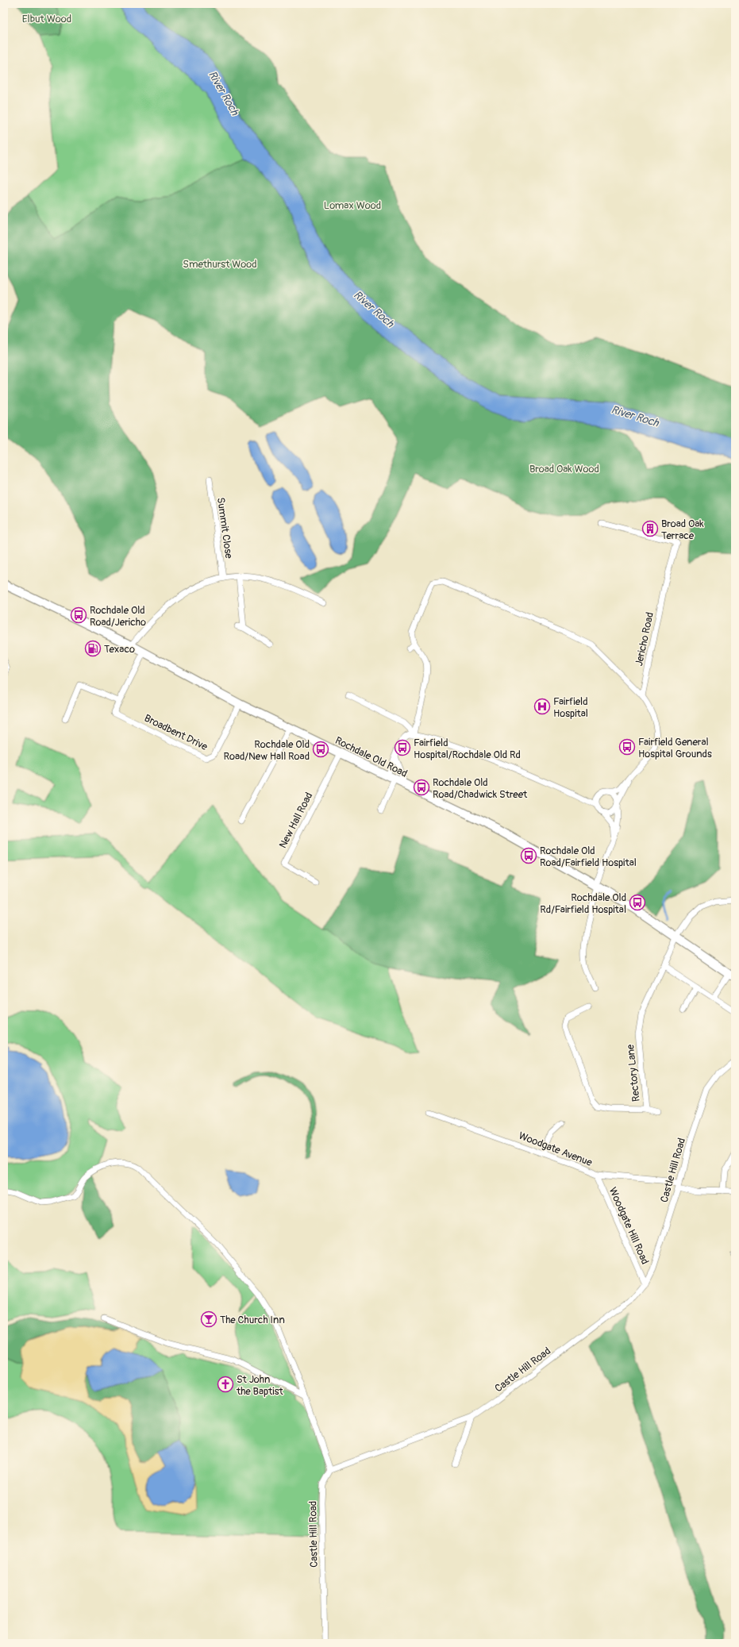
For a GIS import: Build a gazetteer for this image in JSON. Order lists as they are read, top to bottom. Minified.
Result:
{"streets":{"main road":["Rochdale Old Road"],"street":["Summit Close","Jericho Road","Broadbent Drive","New Hall Road","Rectory Lane","Woodgate Avenue","Castle Hill Road","Woodgate Hill Road"]},"crossings":[["Broadbent Drive","Rochdale Old Road"],["Rochdale Old Road","New Hall Road"],["Rochdale Old Road","Rectory Lane"],["Woodgate Avenue","Castle Hill Road"],["Woodgate Avenue","Woodgate Hill Road"],["Castle Hill Road","Woodgate Hill Road"]],"water":["River Roch"],"parks":["Elbut Wood","Lomax Wood","Smethurst Wood","Broad Oak Wood"],"places":{"building":["Broad Oak Terrace"],"bus stop":["Rochdale Old Road/Jericho","Fairfield General Hospital Grounds","Fairfield Hospital/Rochdale Old Rd","Rochdale Old Road/New Hall Road","Rochdale Old Road/Chadwick Street","Rochdale Old Road/Fairfield Hospital","Rochdale Old Rd/Fairfield Hospital"],"fuel station":["Texaco"],"hospital":["Fairfield Hospital"],"bar":["The Church Inn"],"church":["St John the Baptist"]}}
